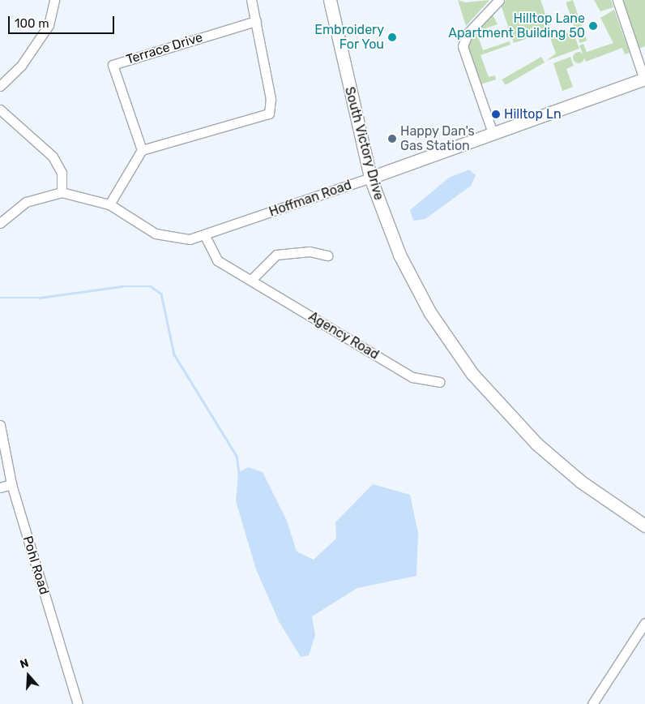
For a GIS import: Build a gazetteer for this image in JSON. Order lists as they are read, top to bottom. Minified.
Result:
{"streets":{"main road":["South Victory Drive","Hoffman Road"],"street":["Terrace Drive","Agency Road","Pohl Road"]},"crossings":[["South Victory Drive","Hoffman Road"],["Hoffman Road","Agency Road"]],"places":["Hilltop Lane Apartment Building 50","Embroidery For You","Hilltop Ln","Happy Dan's Gas Station"],"scale_bar":"100 m","north":"top"}
